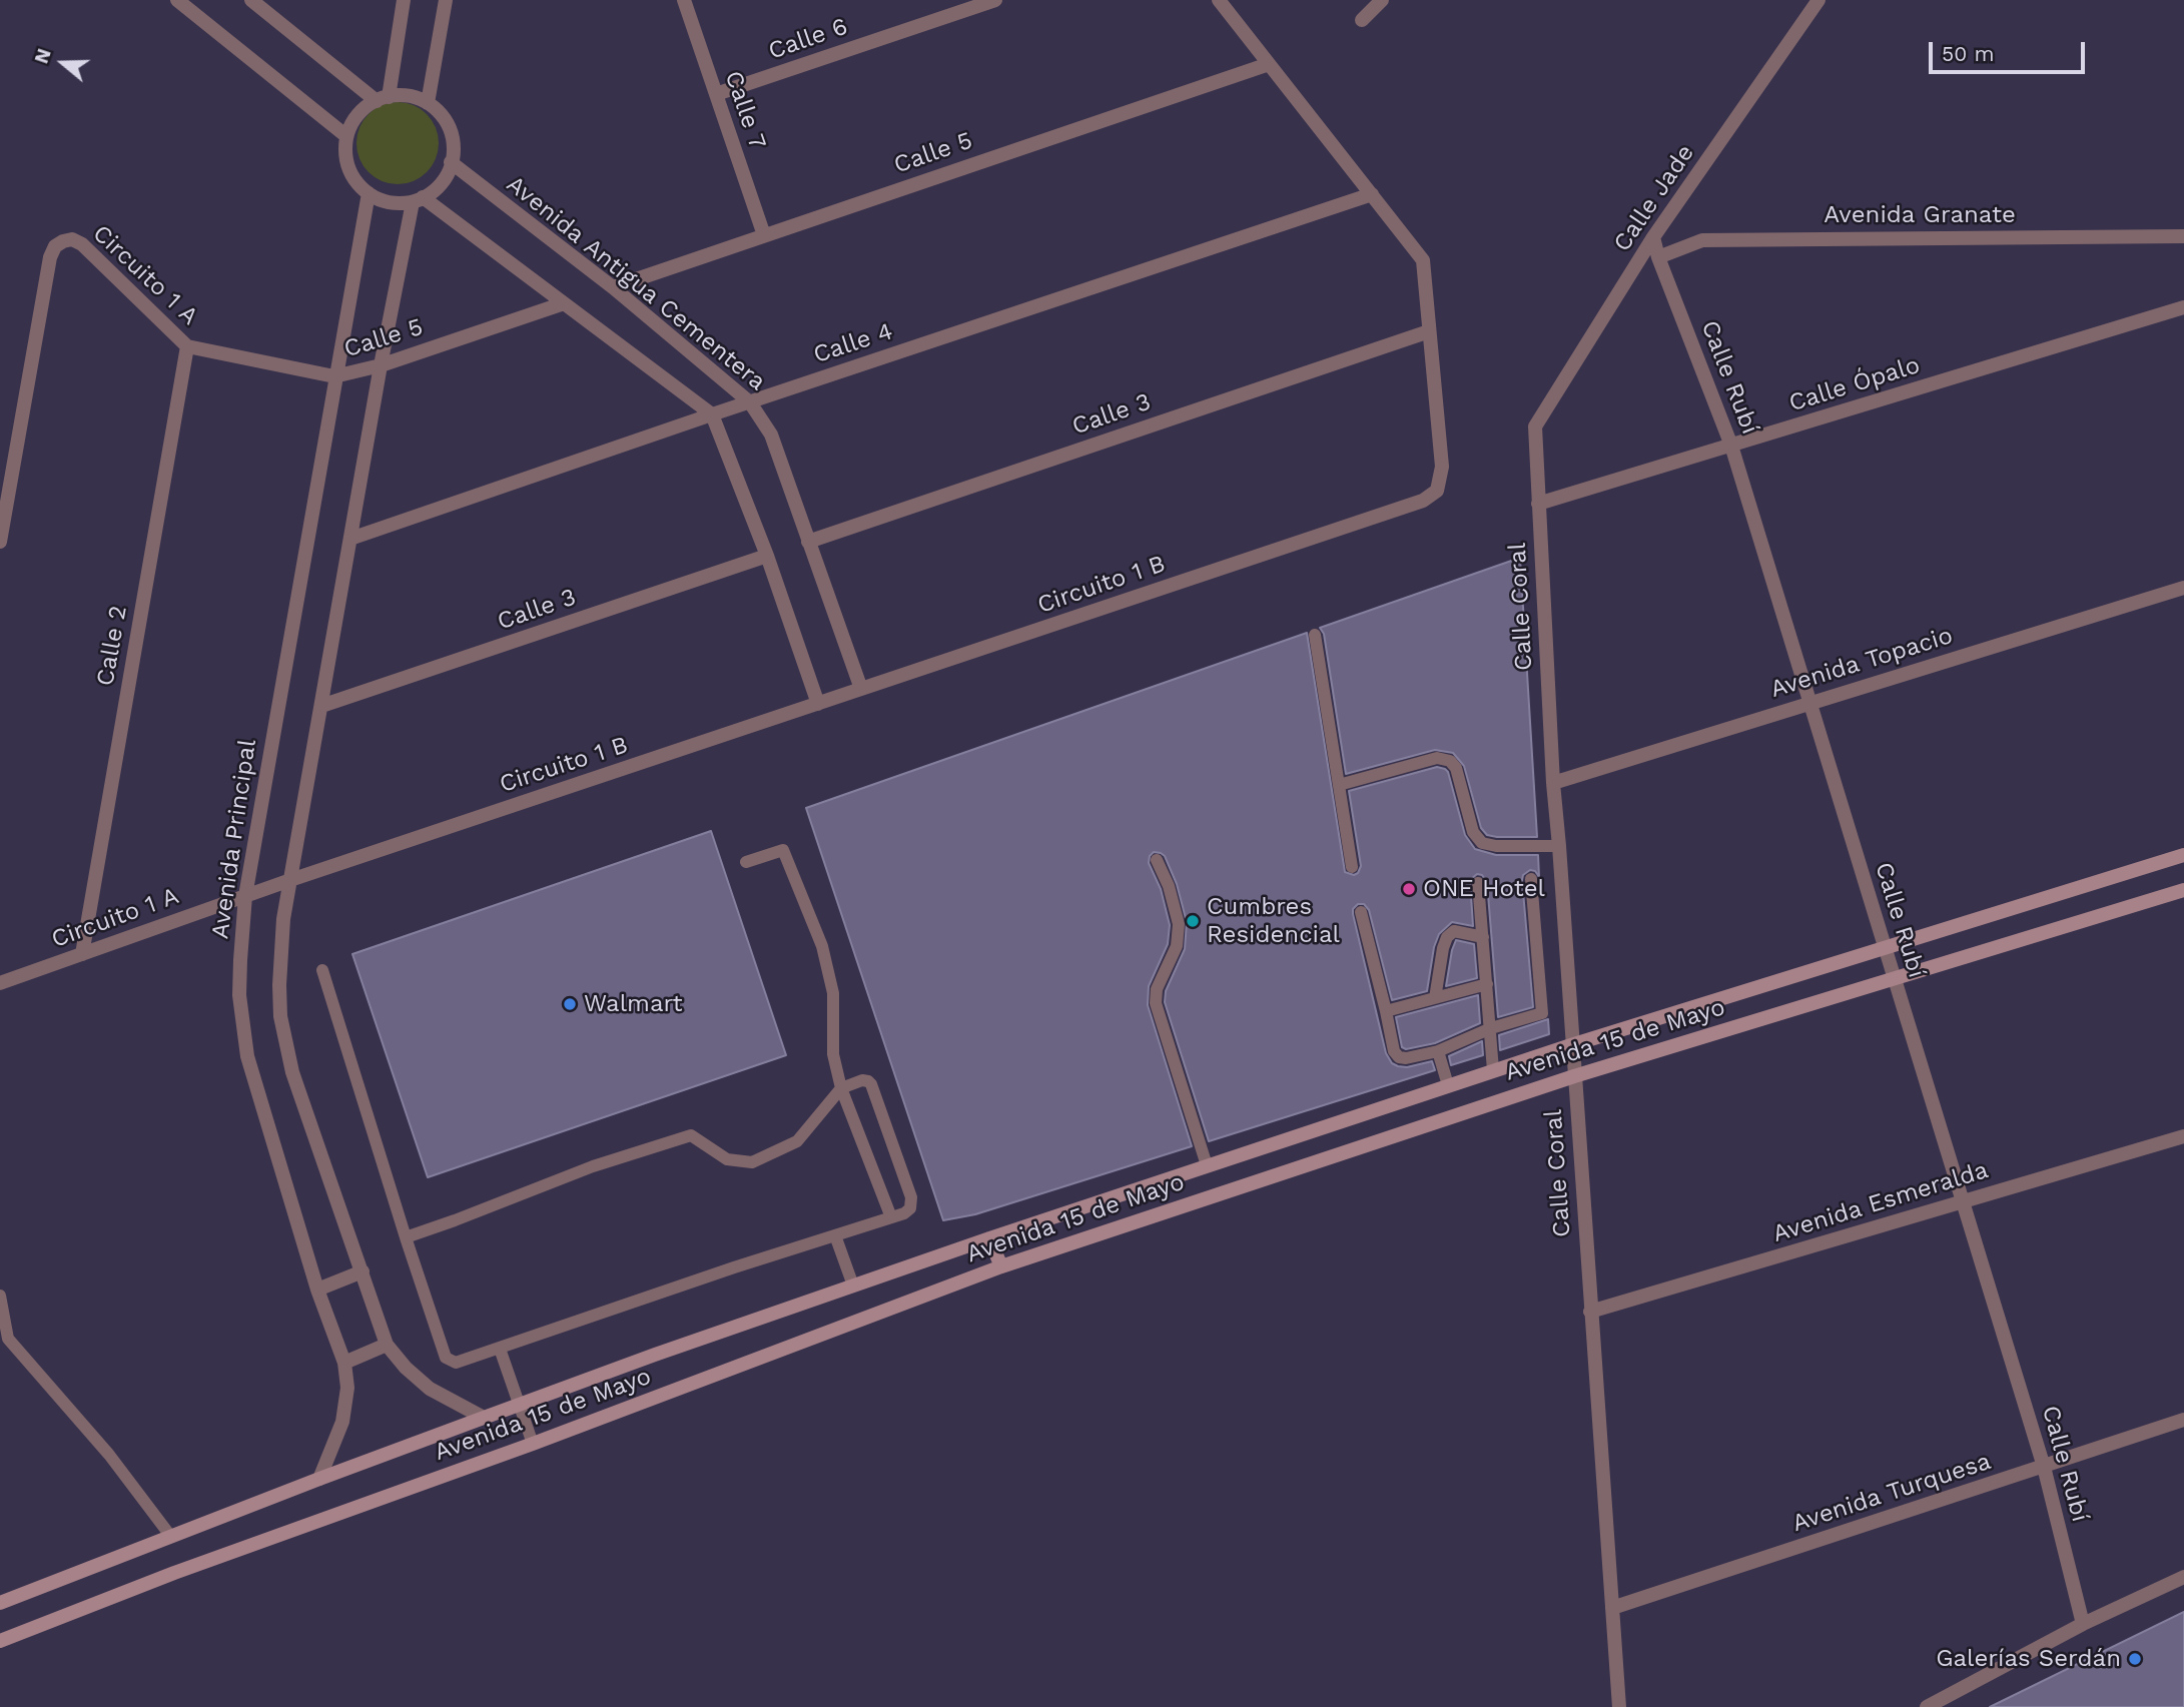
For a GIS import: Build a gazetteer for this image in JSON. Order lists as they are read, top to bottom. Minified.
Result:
{"streets":{"main road":["Avenida 15 de Mayo"],"street":["Calle 6","Calle 7","Calle 5","Calle Jade","Avenida Granate","Circuito 1 A","Avenida Antigua Cementera","Calle 4","Calle Rubí","Calle Ópalo","Calle 3","Circuito 1 B","Calle Coral","Calle 2","Avenida Topacio","Avenida Principal","Avenida Esmeralda","Avenida Turquesa"]},"crossings":[["Calle 6","Calle 7"],["Calle 7","Calle 5"],["Calle 5","Circuito 1 A"],["Calle 5","Avenida Antigua Cementera"],["Calle 5","Circuito 1 B"],["Calle 5","Avenida Principal"],["Calle Jade","Calle Rubí"],["Calle Jade","Calle Coral"],["Avenida Granate","Calle Rubí"],["Circuito 1 A","Circuito 1 B"],["Circuito 1 A","Calle 2"],["Circuito 1 A","Avenida Principal"],["Avenida Antigua Cementera","Calle 4"],["Avenida Antigua Cementera","Calle 3"],["Avenida Antigua Cementera","Circuito 1 B"],["Avenida Antigua Cementera","Avenida Principal"],["Calle 4","Circuito 1 B"],["Calle Rubí","Calle Ópalo"],["Calle Rubí","Avenida Topacio"],["Calle Rubí","Avenida 15 de Mayo"],["Calle Rubí","Avenida Esmeralda"],["Calle Rubí","Avenida Turquesa"],["Calle Ópalo","Calle Coral"],["Calle 3","Circuito 1 B"],["Circuito 1 B","Avenida Principal"],["Calle Coral","Avenida Topacio"],["Calle Coral","Avenida 15 de Mayo"],["Calle Coral","Avenida Esmeralda"],["Calle Coral","Avenida Turquesa"],["Avenida Principal","Avenida 15 de Mayo"]],"places":["ONE Hotel","Cumbres Residencial","Walmart","Galerías Serdán"],"scale_bar":"50 m","north":"left"}
